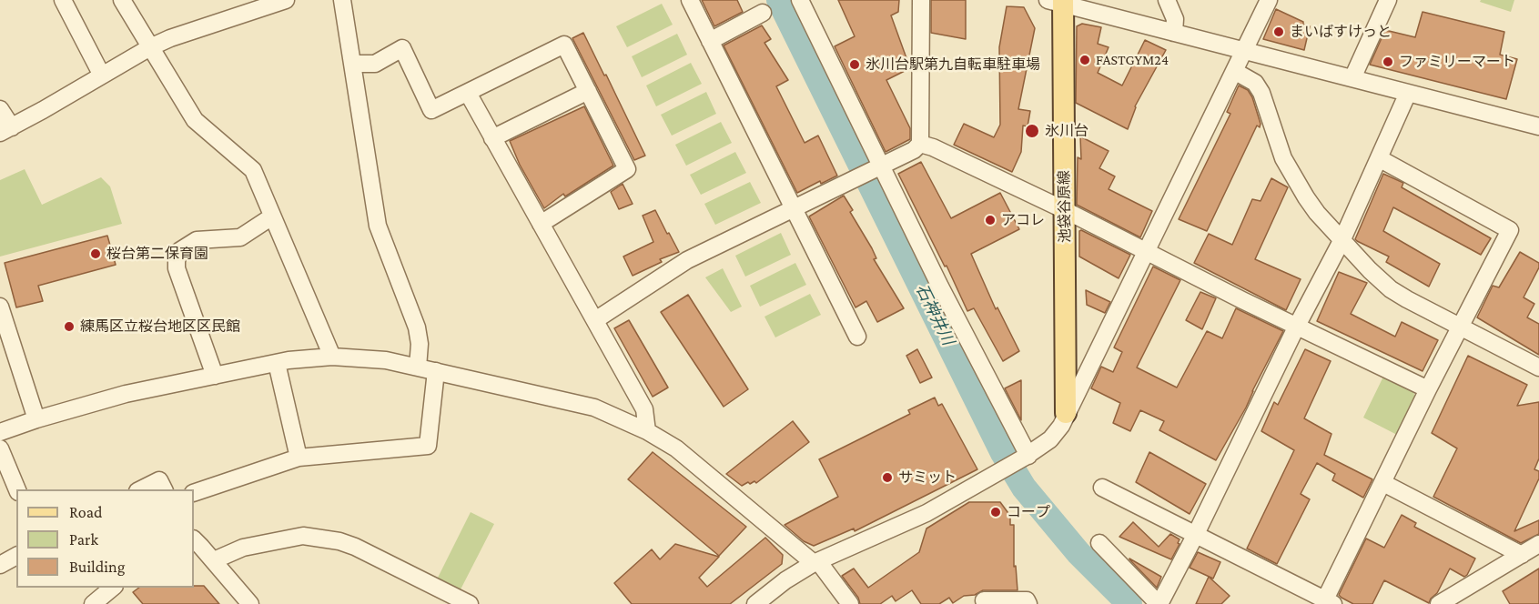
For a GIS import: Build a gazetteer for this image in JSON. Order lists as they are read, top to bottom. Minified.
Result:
{"streets":{"main road":["池袋谷原線"]},"water":["石神井川"],"places":["まいばすけっと","FASTGYM24","ファミリーマート","氷川台駅第九自転車駐車場","氷川台","アコレ","桜台第二保育園","練馬区立桜台地区区民館","サミット","コープ"],"legend":["Road","Park","Building"]}
